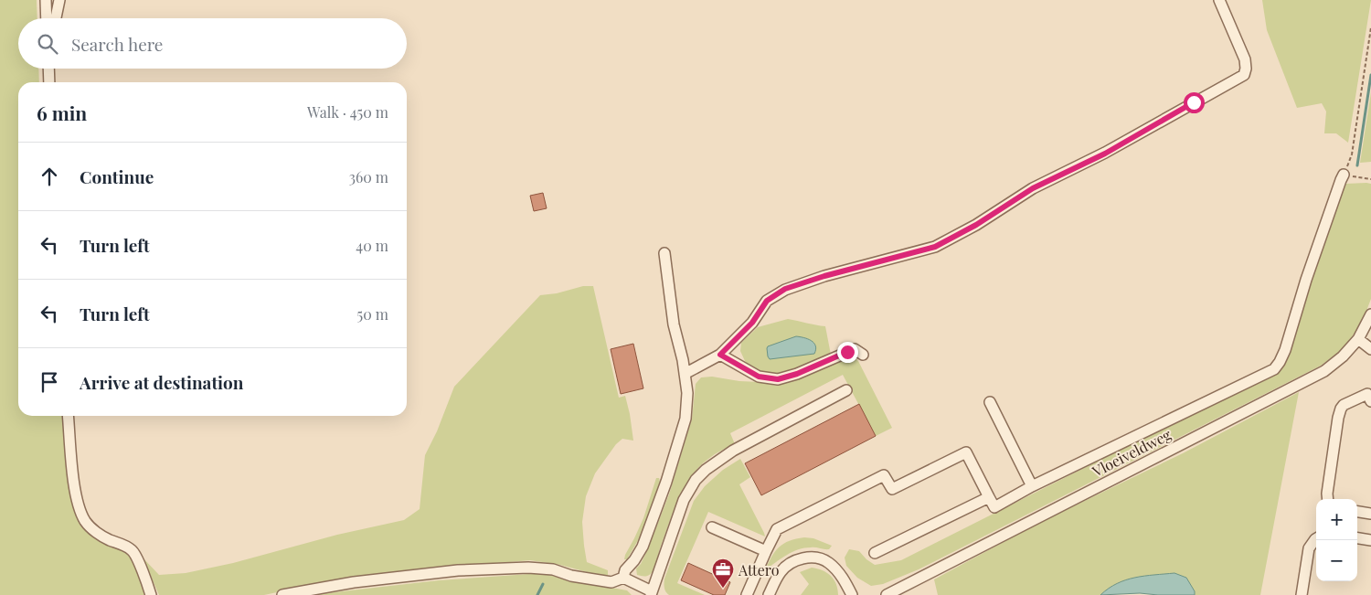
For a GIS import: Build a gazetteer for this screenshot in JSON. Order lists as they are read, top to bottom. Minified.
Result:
{"streets":{"street":["Vloeiveldweg"]},"places":{"office":["Attero"]},"page":{"search":"Search here","heading":["6 min","Walk · 450 m"],"list":[["Continue","360 m"],["Turn left","40 m"],["Turn left","50 m"],"Arrive at destination"],"map_buttons":["+","−"]}}
